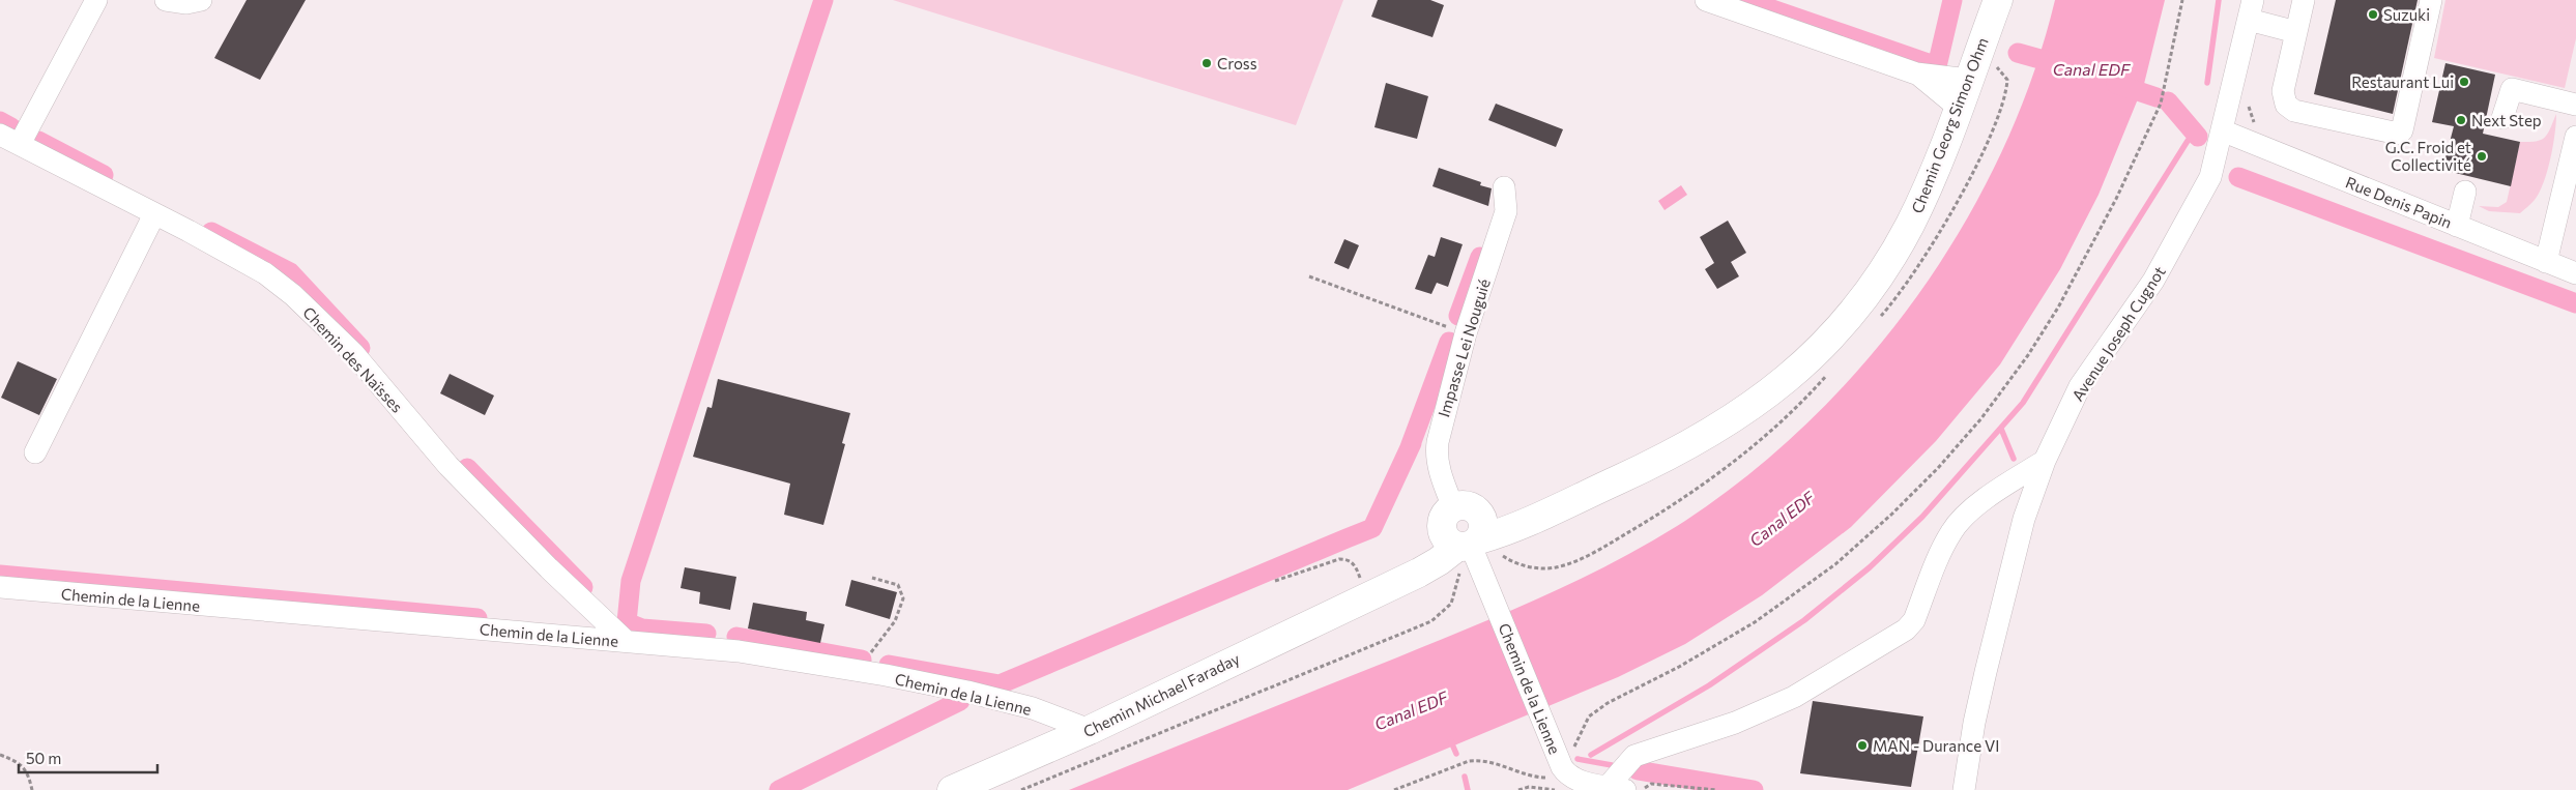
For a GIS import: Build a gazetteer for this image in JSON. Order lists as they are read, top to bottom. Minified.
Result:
{"streets":{"main road":["Chemin Georg Simon Ohm","Chemin Michael Faraday"],"street":["Rue Denis Papin","Avenue Joseph Cugnot","Impasse Lei Nouguié","Chemin des Naïsses","Chemin de la Lienne"]},"crossings":[["Chemin Georg Simon Ohm","Impasse Lei Nouguié"],["Chemin Georg Simon Ohm","Chemin de la Lienne"],["Chemin Georg Simon Ohm","Chemin Michael Faraday"],["Rue Denis Papin","Avenue Joseph Cugnot"],["Impasse Lei Nouguié","Chemin de la Lienne"],["Impasse Lei Nouguié","Chemin Michael Faraday"],["Chemin des Naïsses","Chemin de la Lienne"],["Chemin de la Lienne","Chemin Michael Faraday"]],"water":["Canal EDF"],"places":["Suzuki","Cross","Restaurant Lui","Next Step","G.C. Froid et Collectivité","MAN - Durance VI"],"scale_bar":"50 m"}
